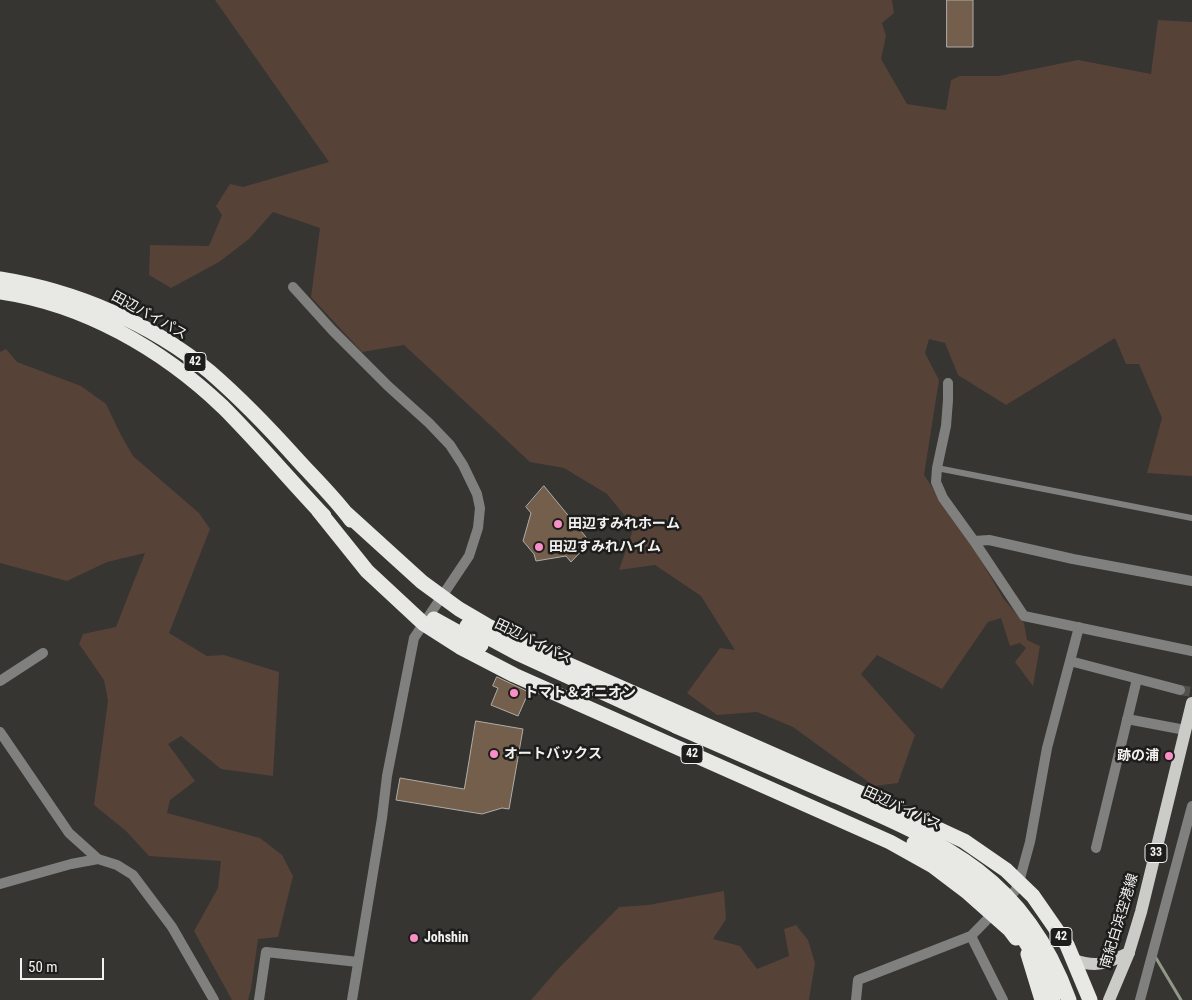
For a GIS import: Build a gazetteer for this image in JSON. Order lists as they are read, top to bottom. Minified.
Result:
{"streets":{"highway":["田辺バイパス","42"],"main road":["33","南紀白浜空港線"]},"crossings":[["田辺バイパス","42"]],"places":["田辺すみれホーム","田辺すみれハイム","トマト＆オニオン","オートバックス","跡の浦","Johshin"],"scale_bar":"50 m"}
